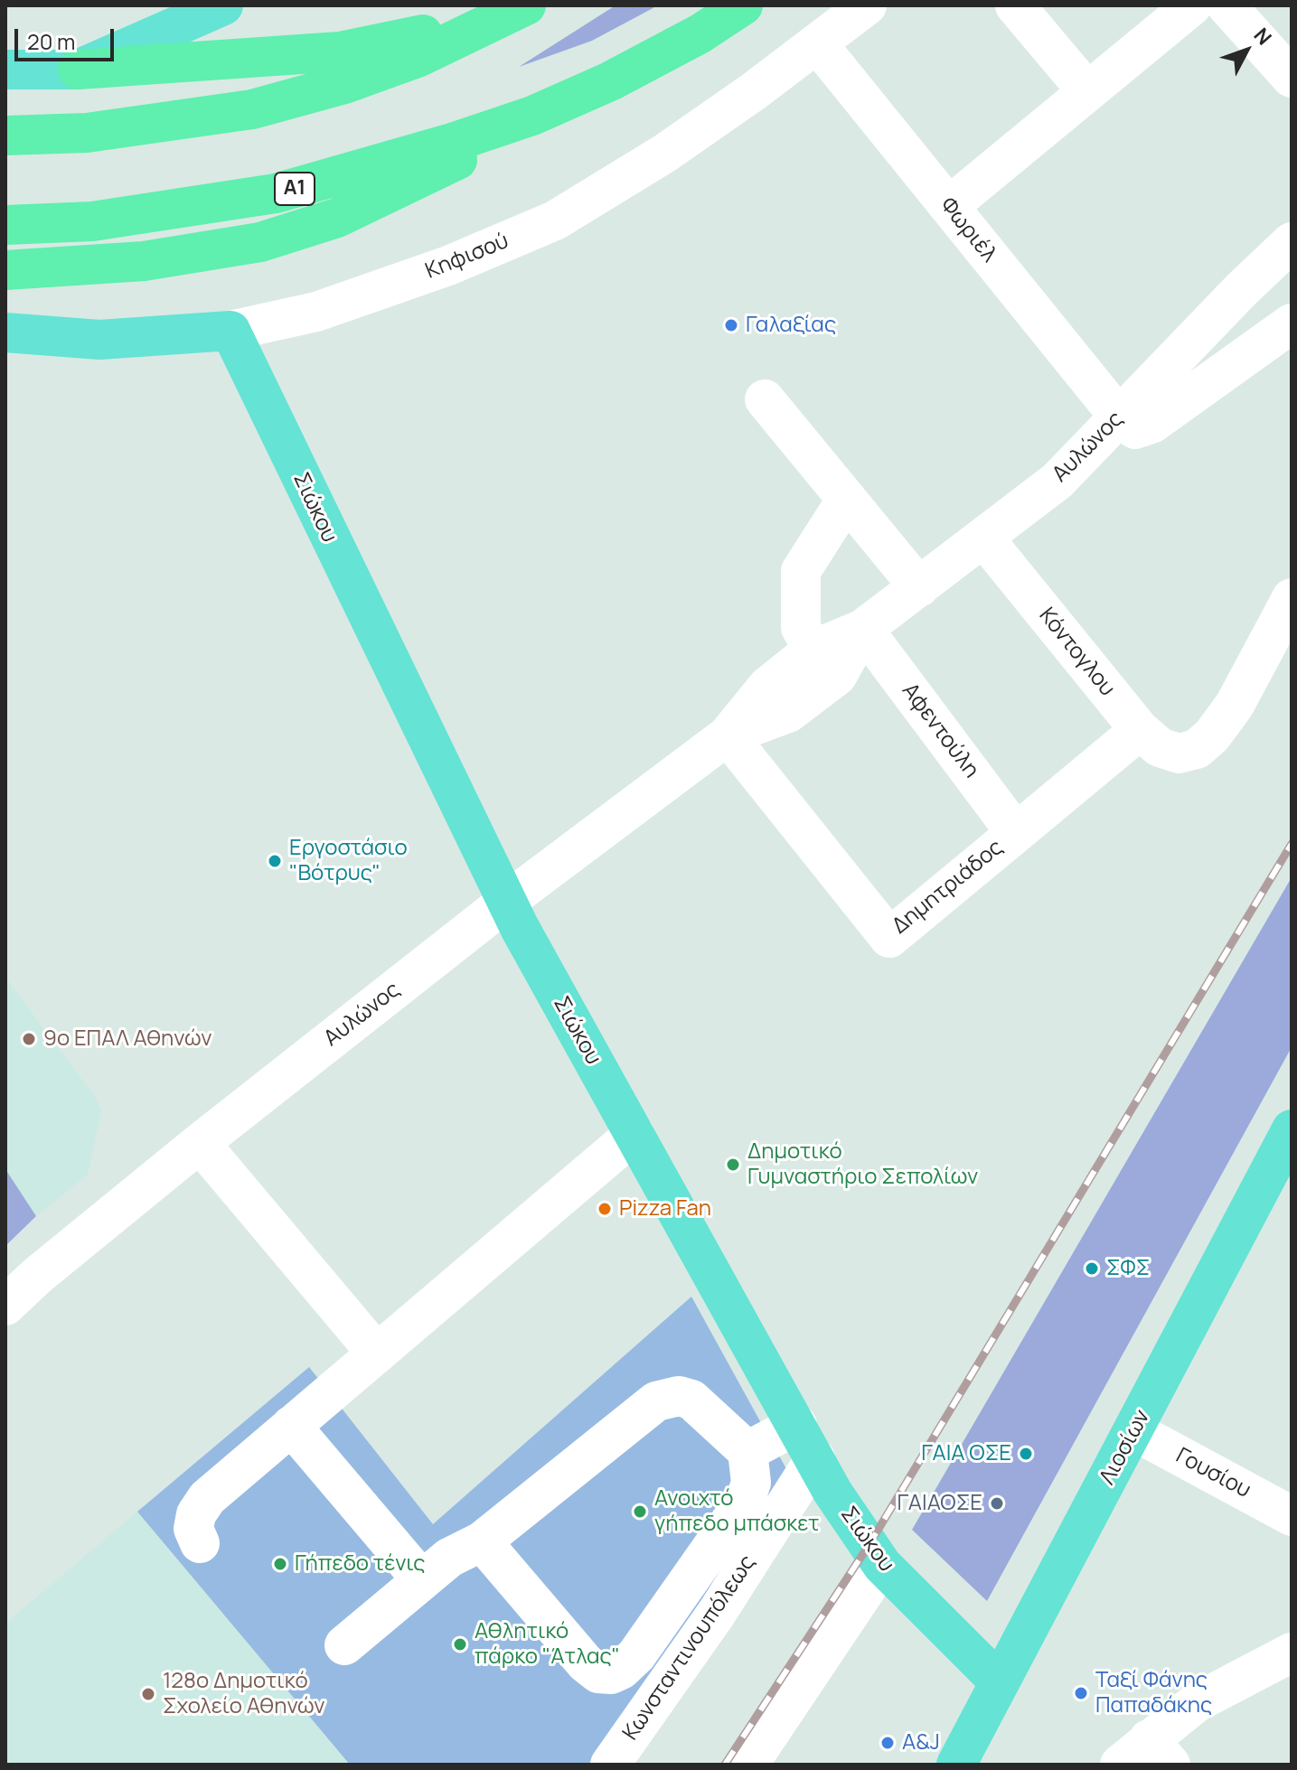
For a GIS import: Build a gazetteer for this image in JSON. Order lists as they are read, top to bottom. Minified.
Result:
{"streets":{"highway":["Α1"],"main road":["Κηφισού","Σιώκου","Λιοσίων"],"street":["Φωριέλ","Αυλώνος","Κόντογλου","Αφεντούλη","Δημητριάδος","Γουσίου","Κωνσταντινουπόλεως"]},"crossings":[["Φωριέλ","Κηφισού"],["Φωριέλ","Αυλώνος"],["Κηφισού","Σιώκου"],["Αυλώνος","Σιώκου"],["Αυλώνος","Κόντογλου"],["Αυλώνος","Αφεντούλη"],["Αυλώνος","Δημητριάδος"],["Σιώκου","Λιοσίων"],["Σιώκου","Κωνσταντινουπόλεως"],["Κόντογλου","Δημητριάδος"],["Αφεντούλη","Δημητριάδος"],["Λιοσίων","Γουσίου"]],"places":["Γαλαξίας","Εργοστάσιο \"Βότρυς\"","9ο ΕΠΑΛ Αθηνών","Δημοτικό Γυμναστήριο Σεπολίων","Pizza Fan","ΣΦΣ","ΓΑΙΑ ΟΣΕ","ΓΑΙΑΟΣΕ","Ανοιχτό γήπεδο μπάσκετ","Γήπεδο τένις","Αθλητικό πάρκο \"Άτλας\"","Ταξί Φάνης Παπαδάκης","128ο Δημοτικό Σχολείο Αθηνών","A&J"],"scale_bar":"20 m","north":"top right"}
